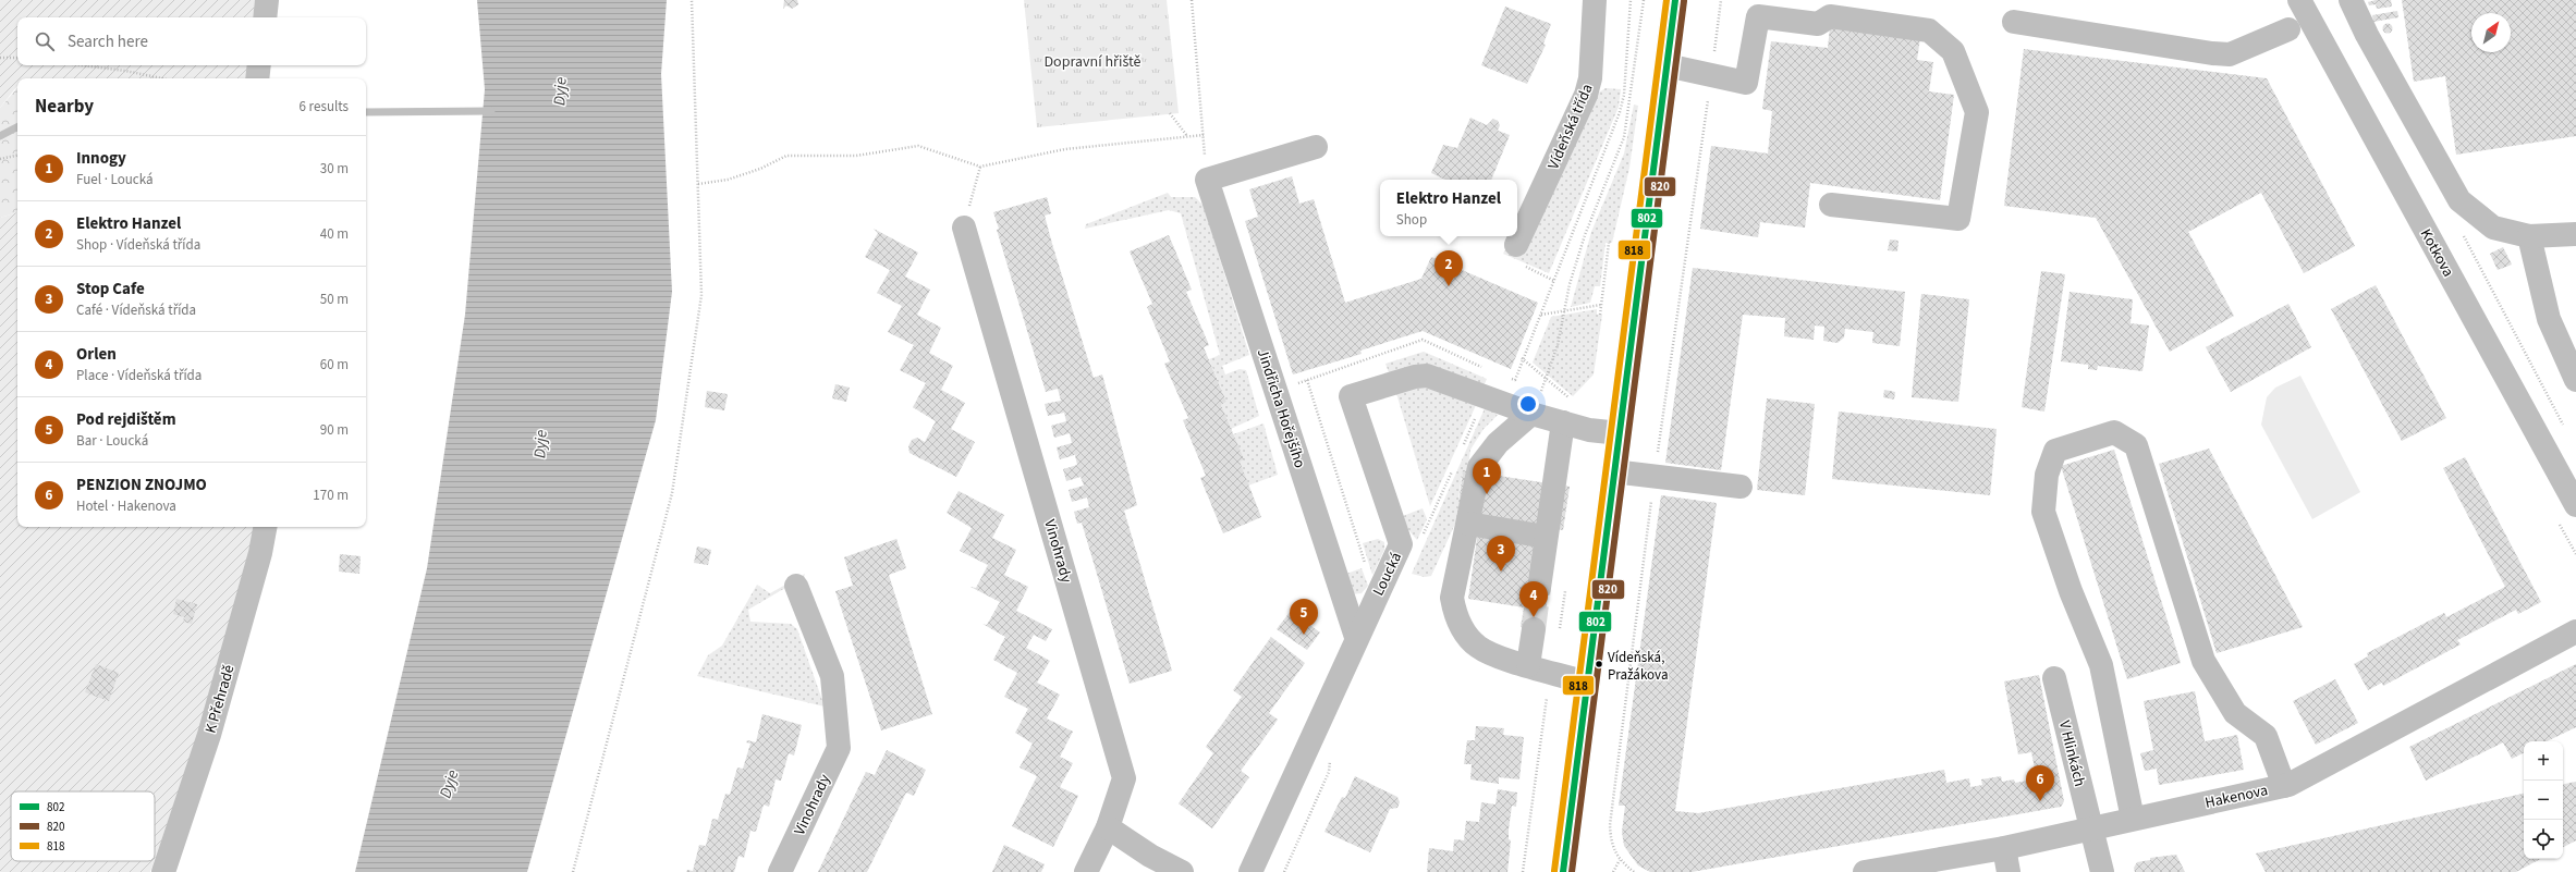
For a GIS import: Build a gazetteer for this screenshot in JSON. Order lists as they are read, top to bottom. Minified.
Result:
{"streets":{"street":["Vídeňská třída","Kotkova","Jindřicha Hořejšího","Vinohrady","Loucká","K Přehradě","V Hlinkách","Hakenova"]},"crossings":[["Jindřicha Hořejšího","Loucká"],["V Hlinkách","Hakenova"]],"water":["Dyje"],"parks":["Dopravní hřiště"],"places":["Vídeňská, Pražákova"],"lines":["transit line 802","transit line 818","transit line 820"],"legend":["802","820","818"],"north":"top right","page":{"search":"Search here","heading":["Nearby","6 results"],"list":[{"mark":"1","name":"Innogy","note":"Fuel · Loucká","value":"30 m"},{"mark":"2","name":"Elektro Hanzel","note":"Shop · Vídeňská třída","value":"40 m"},{"mark":"3","name":"Stop Cafe","note":"Café · Vídeňská třída","value":"50 m"},{"mark":"4","name":"Orlen","note":"Place · Vídeňská třída","value":"60 m"},{"mark":"5","name":"Pod rejdištěm","note":"Bar · Loucká","value":"90 m"},{"mark":"6","name":"PENZION ZNOJMO","note":"Hotel · Hakenova","value":"170 m"}],"popup":["Elektro Hanzel","Shop"],"pins":["2","1","3","4","5","6"],"map_buttons":["+","−"]}}
